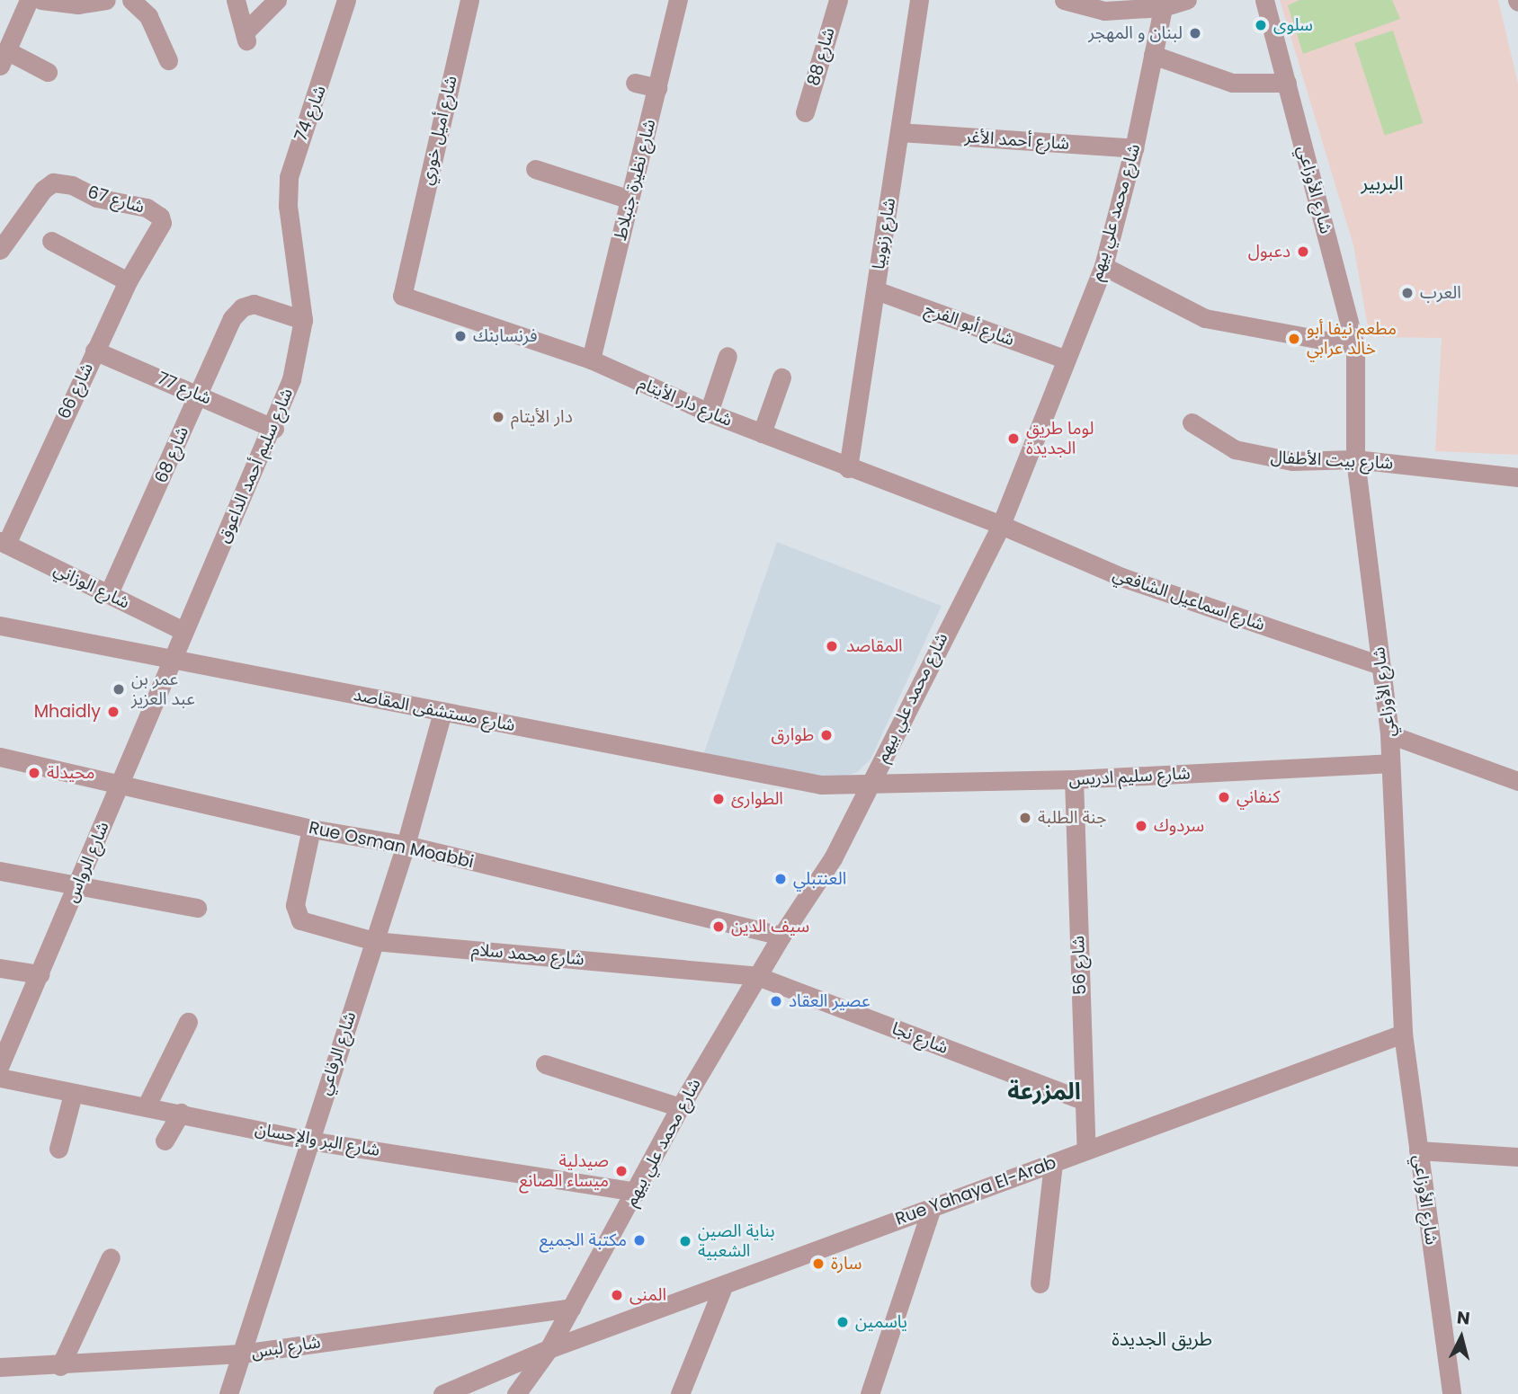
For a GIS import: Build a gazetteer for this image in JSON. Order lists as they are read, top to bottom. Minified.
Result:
{"streets":{"street":["شارع 88","شارع 74","شارع أميل خوري","شارع أحمد الأغر","شارع نظيرة جنبلاط","شارع الأوزاعي","شارع 67","شارع محمد علي بيهم","شارع زنوبيا","شارع أبو الفرج","شارع 77","شارع 66","شارع دار الأيتام","شارع 68","شارع بيت الأطفال","شارع سليم أحمد الداعوق","شارع الوزاني","شارع اسماعيل الشافعي","شارع مستشفى المقاصد","شارع سليم ادريس","Rue Osman Moabbi","شارع الرواس","شارع محمد سلام","شارع 56","شارع نجا","شارع الرفاعي","شارع البر والإحسان","Rue Yahaya El-Arab","شارع لبس"]},"crossings":[["شارع 74","شارع سليم أحمد الداعوق"],["شارع أميل خوري","شارع دار الأيتام"],["شارع أحمد الأغر","شارع محمد علي بيهم"],["شارع أحمد الأغر","شارع زنوبيا"],["شارع نظيرة جنبلاط","شارع دار الأيتام"],["شارع الأوزاعي","شارع بيت الأطفال"],["شارع الأوزاعي","شارع اسماعيل الشافعي"],["شارع الأوزاعي","شارع سليم ادريس"],["شارع الأوزاعي","Rue Yahaya El-Arab"],["شارع 67","شارع 66"],["شارع محمد علي بيهم","شارع أبو الفرج"],["شارع محمد علي بيهم","شارع دار الأيتام"],["شارع محمد علي بيهم","شارع اسماعيل الشافعي"],["شارع محمد علي بيهم","شارع مستشفى المقاصد"],["شارع محمد علي بيهم","شارع سليم ادريس"],["شارع محمد علي بيهم","Rue Osman Moabbi"],["شارع محمد علي بيهم","شارع محمد سلام"],["شارع محمد علي بيهم","شارع نجا"],["شارع محمد علي بيهم","شارع البر والإحسان"],["شارع محمد علي بيهم","Rue Yahaya El-Arab"],["شارع محمد علي بيهم","شارع لبس"],["شارع زنوبيا","شارع أبو الفرج"],["شارع زنوبيا","شارع دار الأيتام"],["شارع 77","شارع 66"],["شارع 77","شارع 68"],["شارع 77","شارع سليم أحمد الداعوق"],["شارع 66","شارع الوزاني"],["شارع دار الأيتام","شارع اسماعيل الشافعي"],["شارع 68","شارع سليم أحمد الداعوق"],["شارع 68","شارع الوزاني"],["شارع سليم أحمد الداعوق","شارع الوزاني"],["شارع سليم أحمد الداعوق","شارع مستشفى المقاصد"],["شارع سليم أحمد الداعوق","شارع الرواس"],["شارع مستشفى المقاصد","شارع سليم ادريس"],["شارع مستشفى المقاصد","شارع الرواس"],["شارع مستشفى المقاصد","شارع الرفاعي"],["شارع سليم ادريس","شارع 56"],["Rue Osman Moabbi","شارع الرواس"],["Rue Osman Moabbi","شارع محمد سلام"],["Rue Osman Moabbi","شارع الرفاعي"],["شارع محمد سلام","شارع نجا"],["شارع محمد سلام","شارع الرفاعي"],["شارع 56","شارع نجا"],["شارع 56","Rue Yahaya El-Arab"],["شارع الرفاعي","شارع البر والإحسان"],["شارع الرفاعي","شارع لبس"]],"districts":["البربير","المزرعة","طريق الجديدة"],"places":["سلوى","لبنان و المهجر","دعبول","العرب","فرنسابنك","مطعم نيفا أبو خالد عرابي","دار الأيتام","لوما طريق الجديدة","المقاصد","عمر بن عبد العزيز","Mhaidly","طوارق","محيدلة","كنفاني","الطوارئ","جنة الطلبة","سردوك","العنتبلي","سيف الدين","عصير العقاد","صيدلية ميساء الصانع","مكتبة الجميع","بناية الصين الشعبية","سارة","المنى","ياسمين"],"north":"top"}
